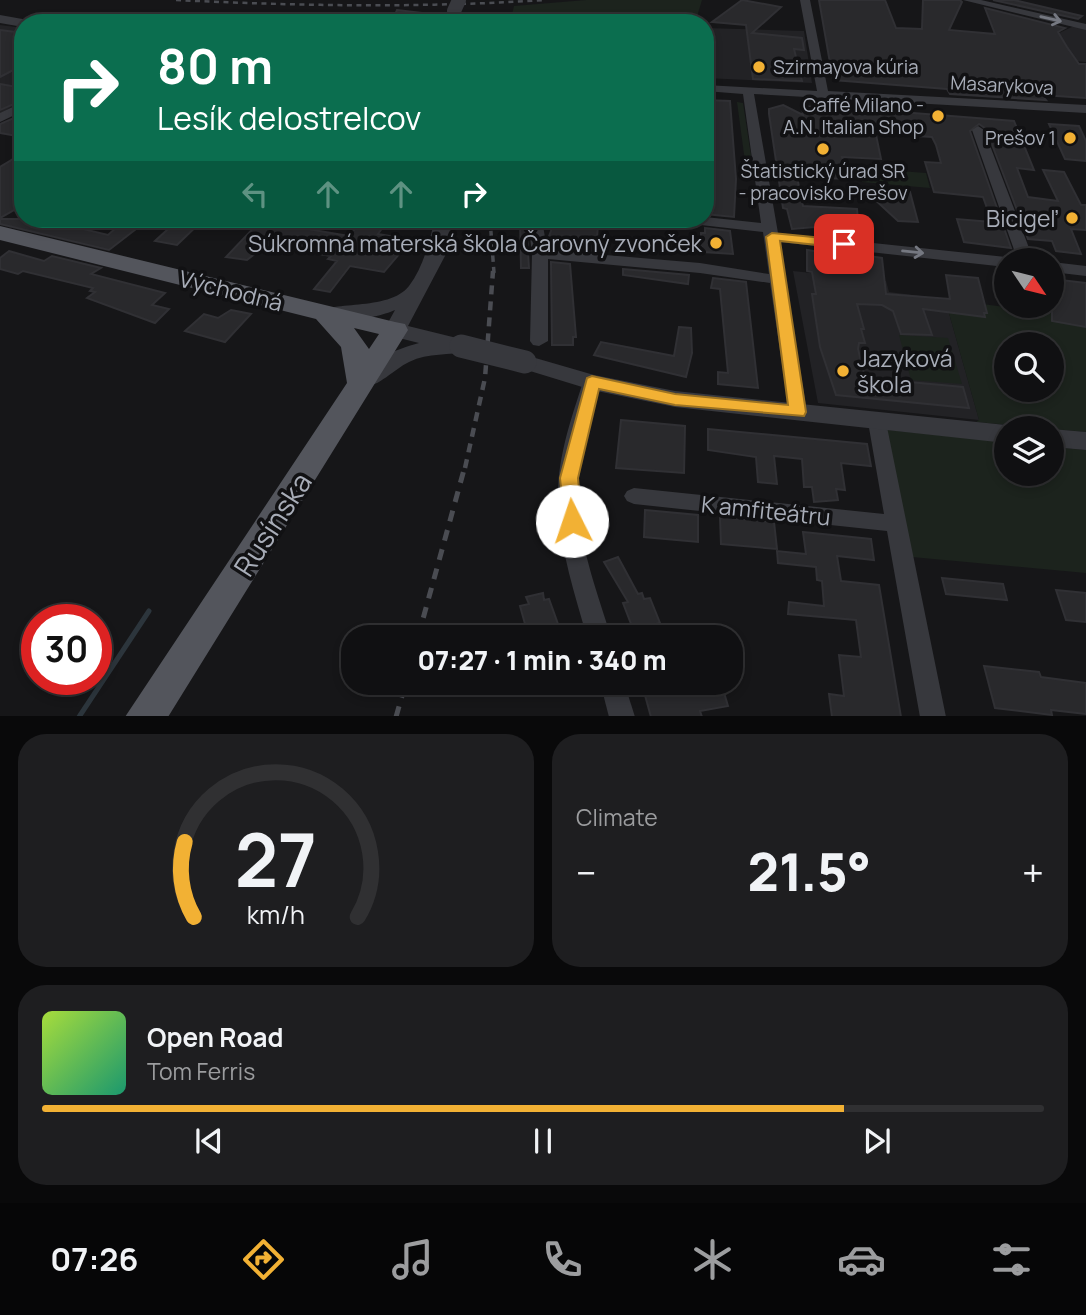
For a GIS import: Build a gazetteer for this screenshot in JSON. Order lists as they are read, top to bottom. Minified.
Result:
{"streets":{"main road":["Východná","Rusínska"],"street":["Masarykova","K amfiteátru"]},"crossings":[["Východná","Rusínska"]],"places":["Szirmayova kúria","Caffé Milano - A.N. Italian Shop","Prešov 1","Štatistický úrad SR - pracovisko Prešov","Bicigeľ","Súkromná materská škola Čarovný zvonček","Jazyková škola"],"north":"bottom right","page":{"turn":["80 m","Lesík delostrelcov"],"limit":"30","trip":"07:27 · 1 min · 340 m","tile":"Climate","heat":["−","21.5°","+"],"song":["Open Road","Tom Ferris"],"tabs":"07:26","gauge":["27","km/h"]}}
